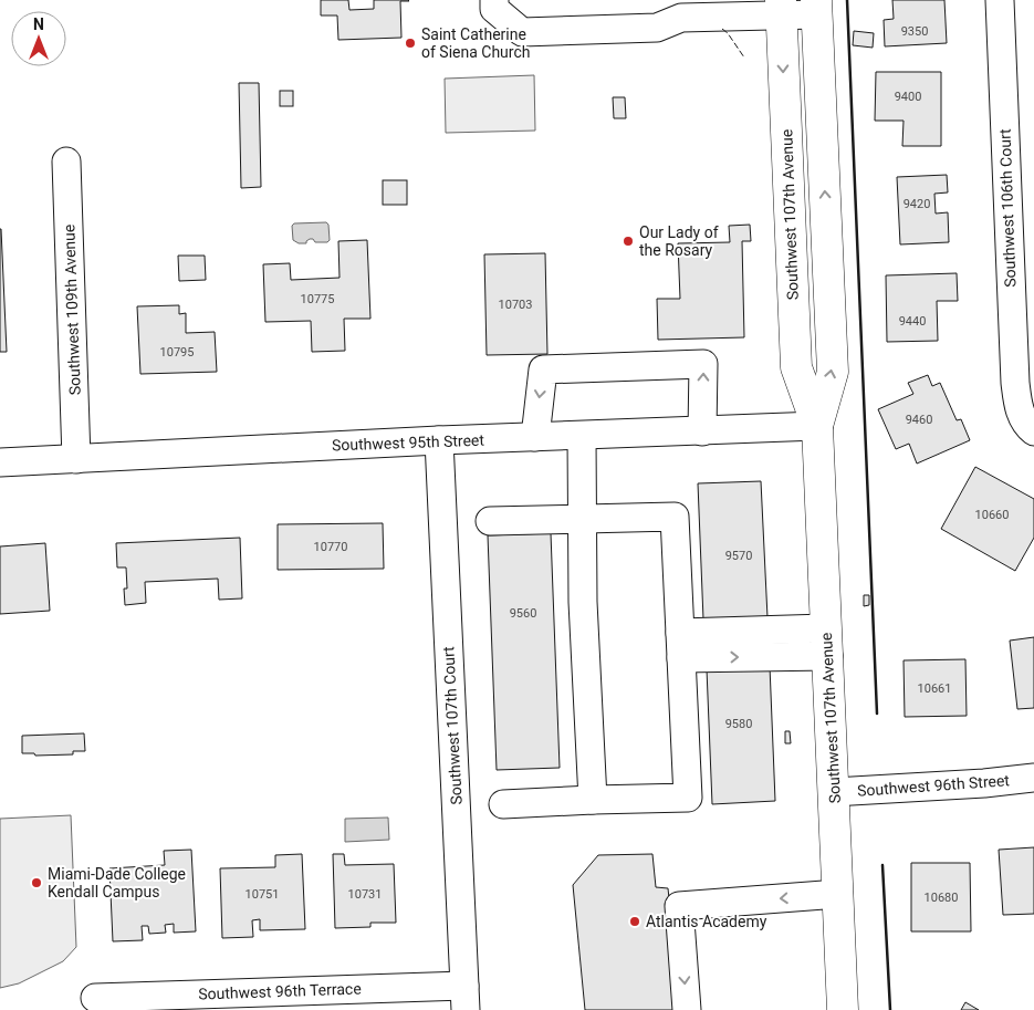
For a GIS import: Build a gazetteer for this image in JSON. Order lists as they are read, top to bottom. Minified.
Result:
{"streets":{"main road":["Southwest 107th Avenue"],"street":["Southwest 106th Court","Southwest 109th Avenue","Southwest 95th Street","Southwest 107th Court","Southwest 96th Street","Southwest 96th Terrace"]},"crossings":[["Southwest 107th Avenue","Southwest 95th Street"],["Southwest 107th Avenue","Southwest 96th Street"],["Southwest 109th Avenue","Southwest 95th Street"],["Southwest 95th Street","Southwest 107th Court"],["Southwest 107th Court","Southwest 96th Terrace"]],"places":["Saint Catherine of Siena Church","Our Lady of the Rosary","Miami-Dade College Kendall Campus","Atlantis Academy"],"house_numbers":["9350","9400","9420","10775","10703","9440","10795","9460","10660","10770","9570","9560","10661","9580","10751","10731","10680"],"north":"top"}
